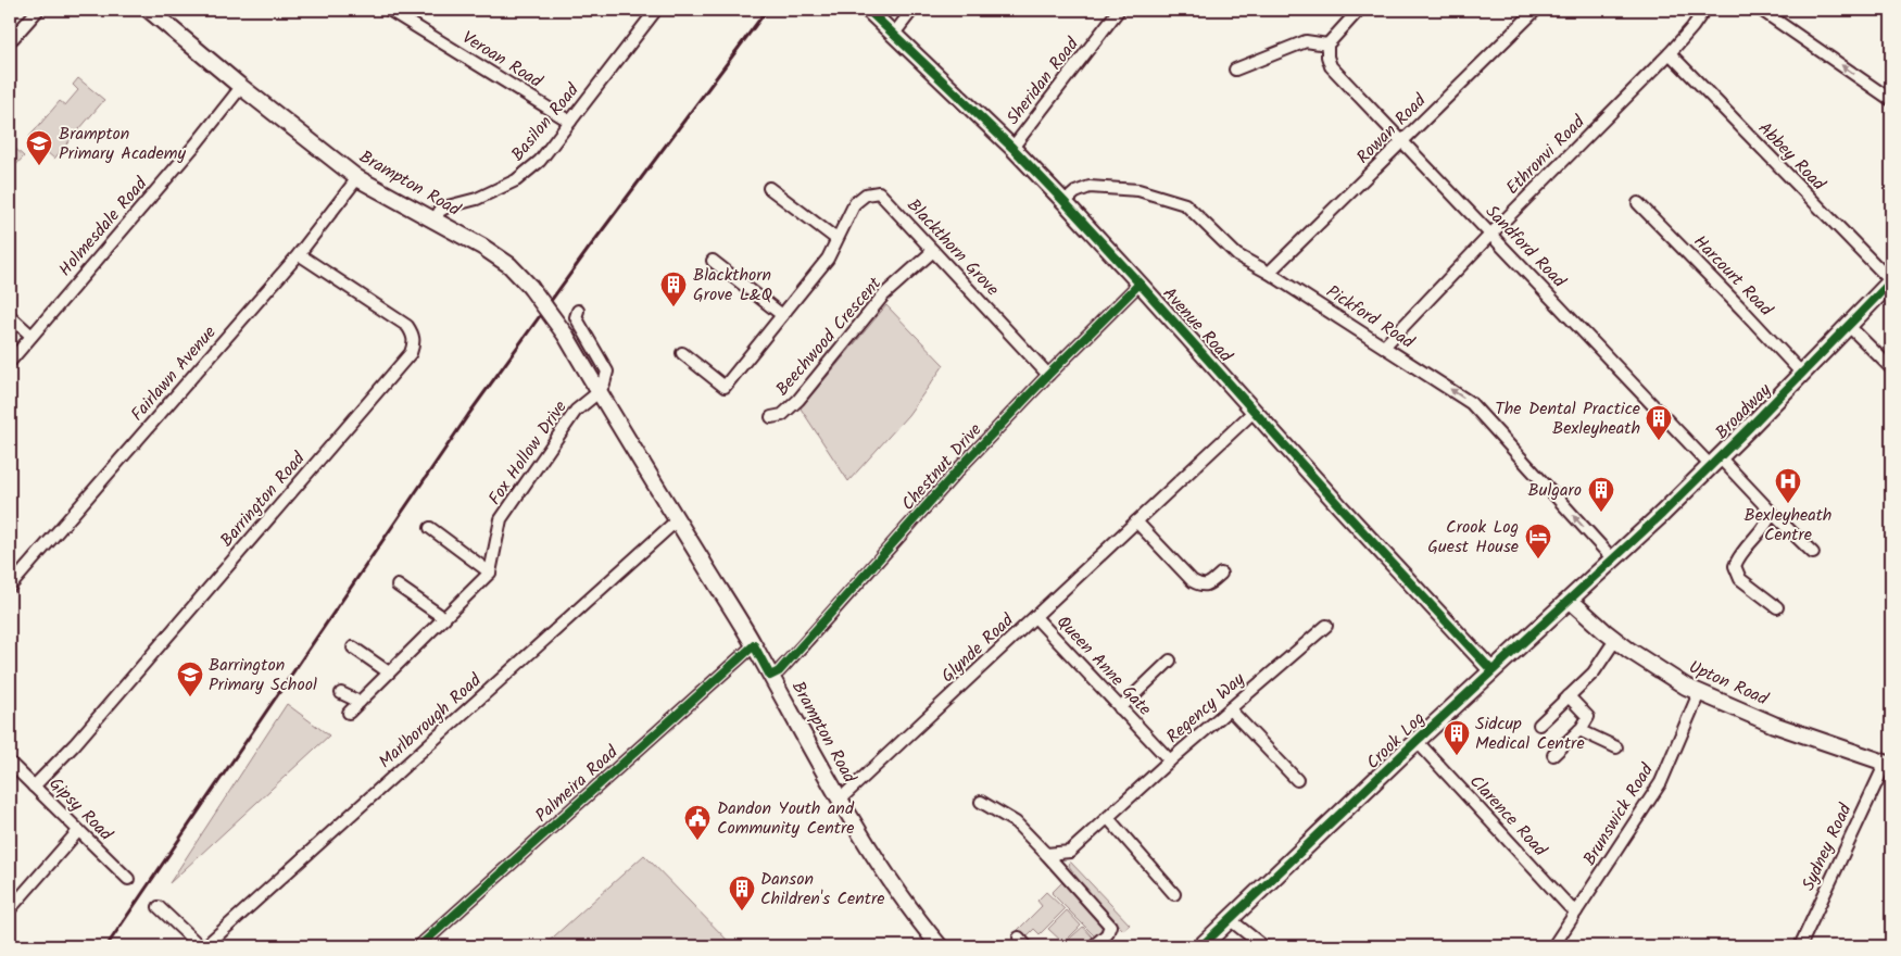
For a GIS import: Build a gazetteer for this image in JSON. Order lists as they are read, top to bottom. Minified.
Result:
{"streets":{"main road":["Broadway","Crook Log"],"street":["Veroan Road","Sheridan Road","Basilon Road","Rowan Road","Ethronvi Road","Abbey Road","Brampton Road","Holmesdale Road","Sandford Road","Blackthorn Grove","Harcourt Road","Pickford Road","Avenue Road","Beechwood Crescent","Fairlawn Avenue","Fox Hollow Drive","Chestnut Drive","Barrington Road","Glynde Road","Queen Anne Gate","Upton Road","Regency Way","Marlborough Road","Palmeira Road","Gipsy Road","Brunswick Road","Clarence Road","Sydney Road"]},"crossings":[["Veroan Road","Basilon Road"],["Sheridan Road","Avenue Road"],["Basilon Road","Brampton Road"],["Rowan Road","Sandford Road"],["Rowan Road","Pickford Road"],["Ethronvi Road","Abbey Road"],["Ethronvi Road","Sandford Road"],["Ethronvi Road","Pickford Road"],["Abbey Road","Broadway"],["Brampton Road","Holmesdale Road"],["Brampton Road","Fairlawn Avenue"],["Brampton Road","Fox Hollow Drive"],["Brampton Road","Chestnut Drive"],["Brampton Road","Glynde Road"],["Brampton Road","Marlborough Road"],["Brampton Road","Palmeira Road"],["Sandford Road","Broadway"],["Blackthorn Grove","Beechwood Crescent"],["Blackthorn Grove","Chestnut Drive"],["Harcourt Road","Broadway"],["Pickford Road","Avenue Road"],["Pickford Road","Broadway"],["Pickford Road","Crook Log"],["Avenue Road","Chestnut Drive"],["Avenue Road","Glynde Road"],["Avenue Road","Crook Log"],["Fairlawn Avenue","Barrington Road"],["Broadway","Crook Log"],["Barrington Road","Gipsy Road"],["Glynde Road","Queen Anne Gate"],["Queen Anne Gate","Regency Way"],["Upton Road","Crook Log"],["Upton Road","Brunswick Road"],["Upton Road","Sydney Road"],["Crook Log","Clarence Road"],["Brunswick Road","Clarence Road"]],"one_way":["Pickford Road"],"places":{"school or university":["Brampton Primary Academy","Barrington Primary School"],"building":["Blackthorn Grove L&Q","The Dental Practice Bexleyheath","Bulgaro","Sidcup Medical Centre","Danson Children's Centre"],"hospital":["Bexleyheath Centre"],"hotel":["Crook Log Guest House"],"public building":["Dandon Youth and Community Centre"]}}
